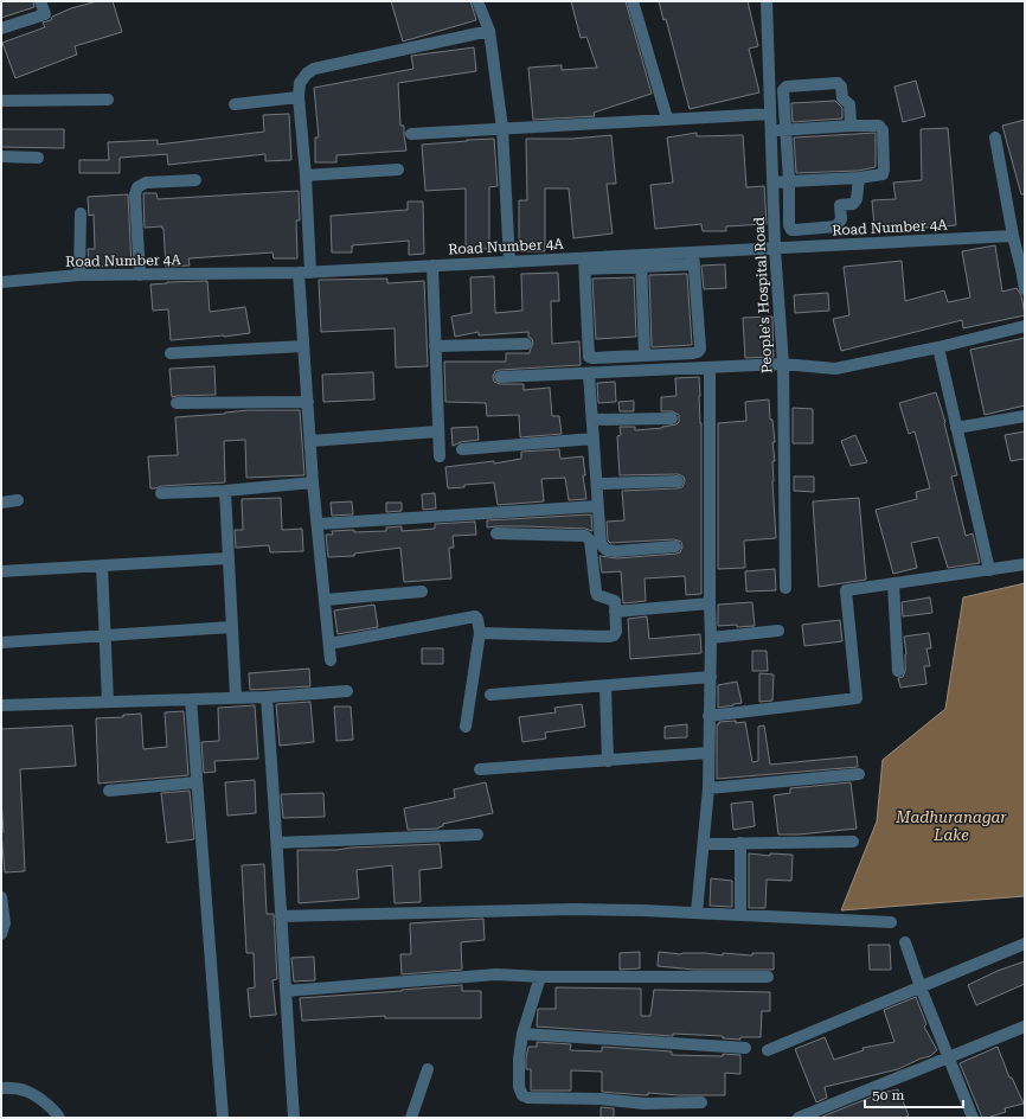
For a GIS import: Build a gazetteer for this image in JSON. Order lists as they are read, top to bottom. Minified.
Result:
{"streets":{"street":["Road Number 4A","People's Hospital Road"]},"crossings":[["Road Number 4A","People's Hospital Road"]],"water":["Madhuranagar Lake"],"scale_bar":"50 m"}
